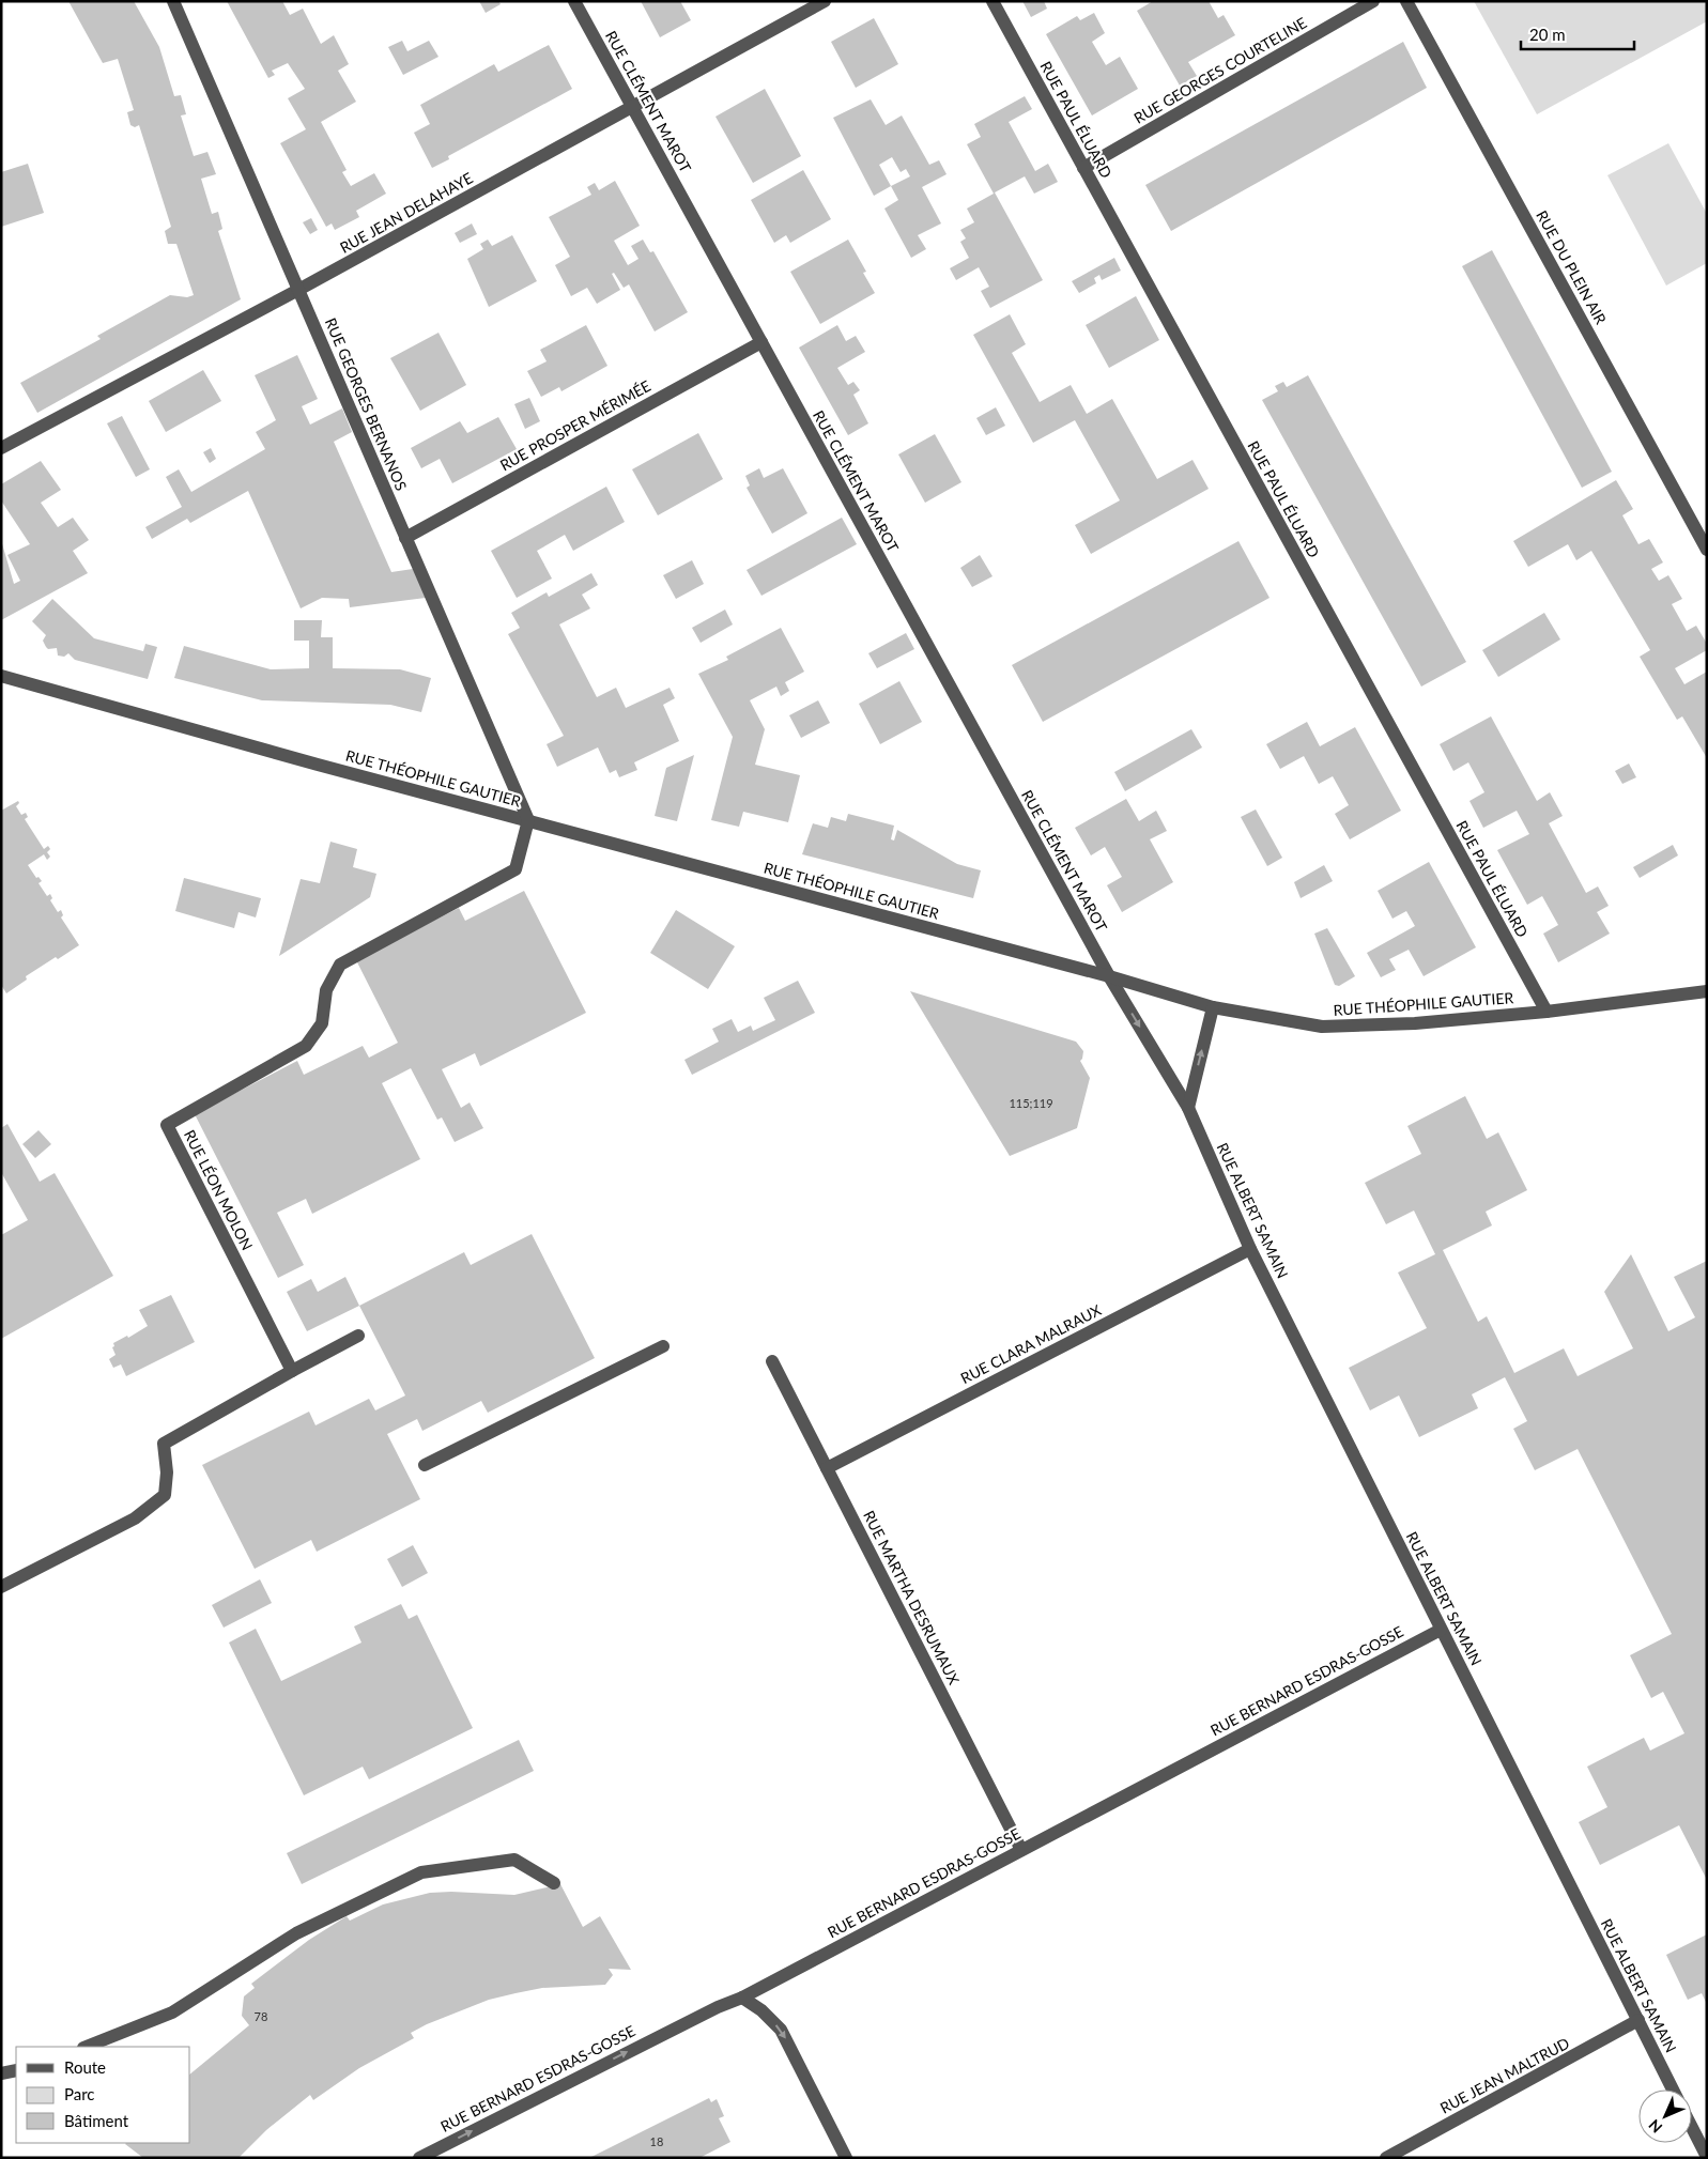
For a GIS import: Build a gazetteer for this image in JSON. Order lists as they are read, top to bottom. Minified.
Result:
{"streets":{"street":["RUE GEORGES COURTELINE","RUE CLÉMENT MAROT","RUE PAUL ÉLUARD","RUE JEAN DELAHAYE","RUE DU PLEIN AIR","RUE GEORGES BERNANOS","RUE PROSPER MÉRIMÉE","RUE THÉOPHILE GAUTIER","RUE LÉON MOLON","RUE ALBERT SAMAIN","RUE CLARA MALRAUX","RUE MARTHA DESRUMAUX","RUE BERNARD ESDRAS-GOSSE","RUE JEAN MALTRUD"]},"crossings":[["RUE GEORGES COURTELINE","RUE PAUL ÉLUARD"],["RUE CLÉMENT MAROT","RUE JEAN DELAHAYE"],["RUE CLÉMENT MAROT","RUE PROSPER MÉRIMÉE"],["RUE CLÉMENT MAROT","RUE THÉOPHILE GAUTIER"],["RUE CLÉMENT MAROT","RUE ALBERT SAMAIN"],["RUE PAUL ÉLUARD","RUE THÉOPHILE GAUTIER"],["RUE JEAN DELAHAYE","RUE GEORGES BERNANOS"],["RUE GEORGES BERNANOS","RUE PROSPER MÉRIMÉE"],["RUE GEORGES BERNANOS","RUE THÉOPHILE GAUTIER"],["RUE GEORGES BERNANOS","RUE LÉON MOLON"],["RUE THÉOPHILE GAUTIER","RUE LÉON MOLON"],["RUE ALBERT SAMAIN","RUE CLARA MALRAUX"],["RUE ALBERT SAMAIN","RUE BERNARD ESDRAS-GOSSE"],["RUE ALBERT SAMAIN","RUE JEAN MALTRUD"],["RUE CLARA MALRAUX","RUE MARTHA DESRUMAUX"],["RUE MARTHA DESRUMAUX","RUE BERNARD ESDRAS-GOSSE"]],"house_numbers":["115;119","78","18"],"legend":["Route","Parc","Bâtiment"],"scale_bar":"20 m","north":"bottom left"}
